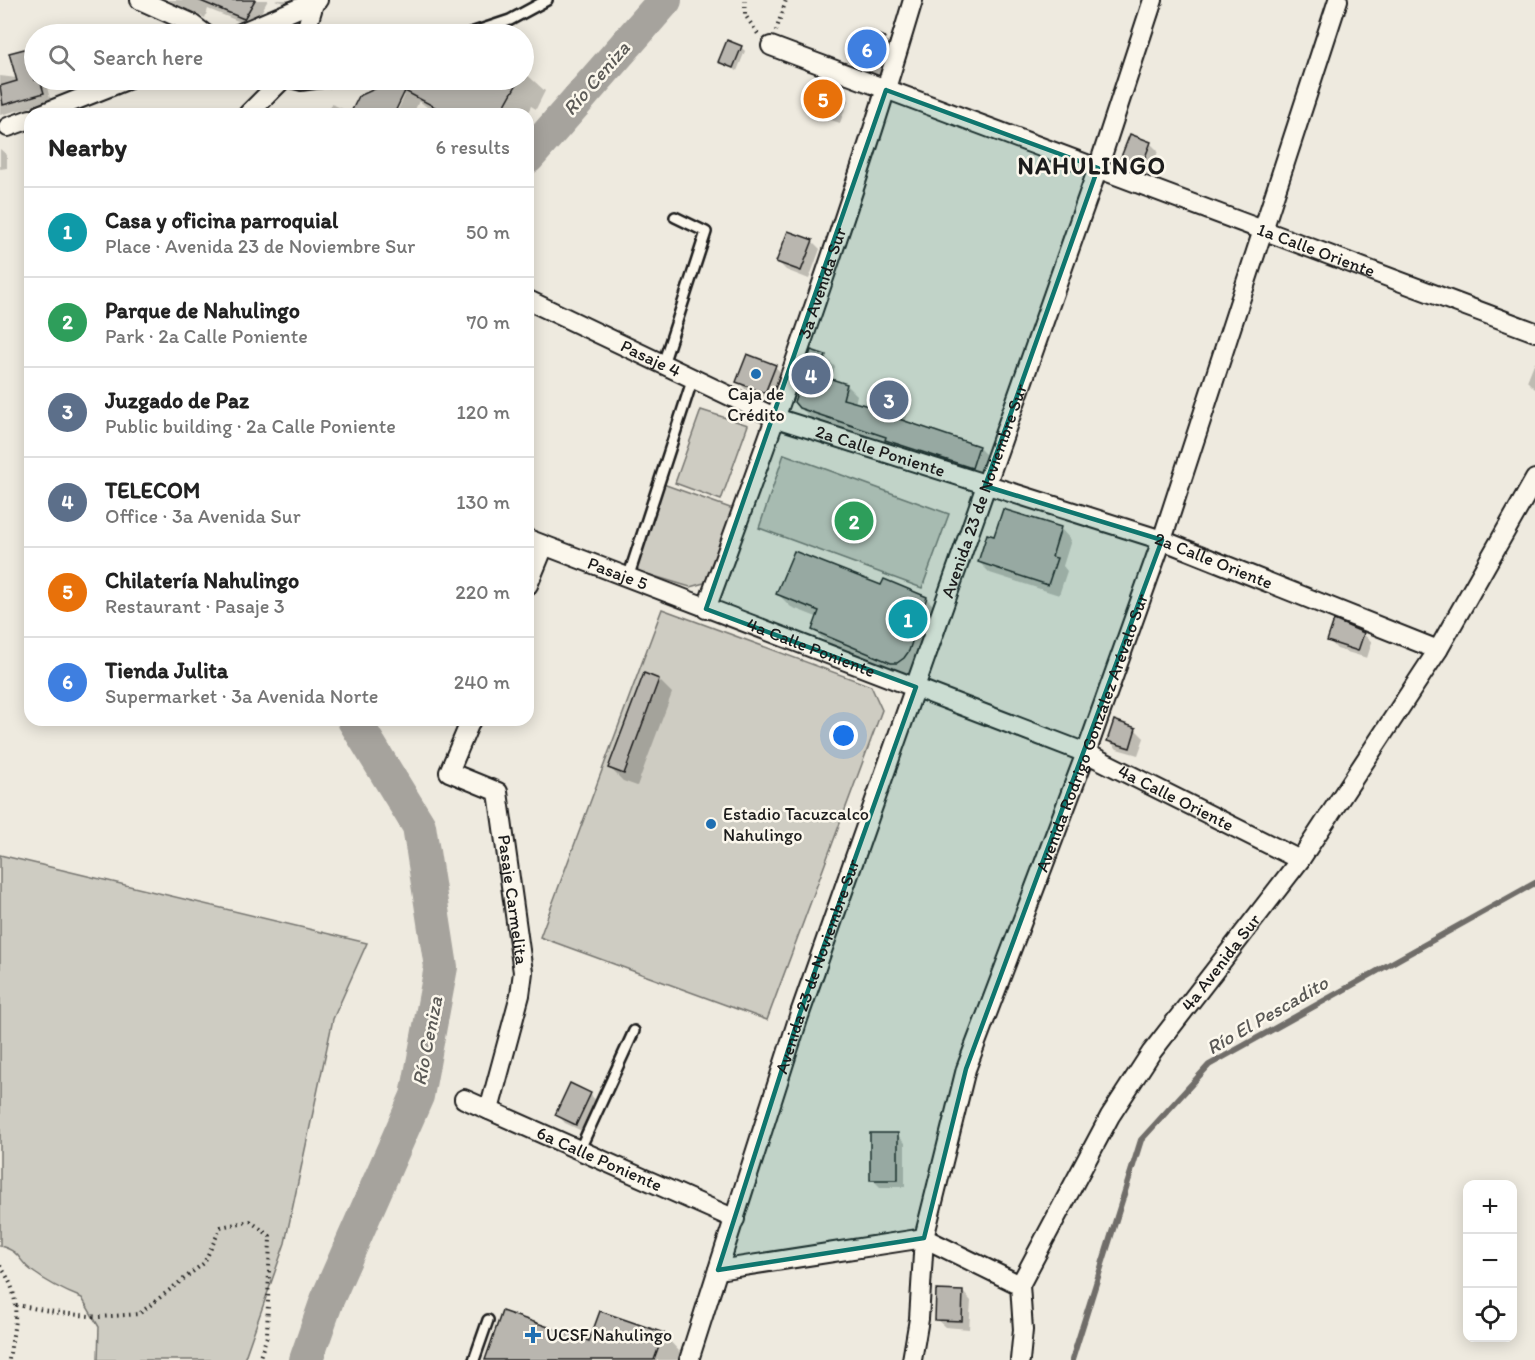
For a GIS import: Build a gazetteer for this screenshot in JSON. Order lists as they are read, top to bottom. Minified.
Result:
{"streets":{"street":["1a Calle Oriente","3a Avenida Sur","Pasaje 4","2a Calle Poniente","Avenida 23 de Noviembre Sur","2a Calle Oriente","Pasaje 5","4a Calle Poniente","Avenida Rodrigo González Arévalo Sur","4a Calle Oriente","Pasaje Carmelita","4a Avenida Sur","6a Calle Poniente"]},"crossings":[["1a Calle Oriente","3a Avenida Sur"],["1a Calle Oriente","Avenida 23 de Noviembre Sur"],["1a Calle Oriente","Avenida Rodrigo González Arévalo Sur"],["3a Avenida Sur","Pasaje 4"],["3a Avenida Sur","2a Calle Poniente"],["3a Avenida Sur","Pasaje 5"],["3a Avenida Sur","4a Calle Poniente"],["Pasaje 4","2a Calle Poniente"],["2a Calle Poniente","Avenida 23 de Noviembre Sur"],["2a Calle Poniente","2a Calle Oriente"],["Avenida 23 de Noviembre Sur","2a Calle Oriente"],["Avenida 23 de Noviembre Sur","4a Calle Poniente"],["Avenida 23 de Noviembre Sur","4a Calle Oriente"],["Avenida 23 de Noviembre Sur","6a Calle Poniente"],["2a Calle Oriente","Avenida Rodrigo González Arévalo Sur"],["2a Calle Oriente","4a Avenida Sur"],["Pasaje 5","4a Calle Poniente"],["4a Calle Poniente","4a Calle Oriente"],["Avenida Rodrigo González Arévalo Sur","4a Calle Oriente"],["4a Calle Oriente","4a Avenida Sur"],["Pasaje Carmelita","6a Calle Poniente"]],"districts":["NAHULINGO"],"water":["Río Ceniza","Río El Pescadito"],"places":{"other":["Caja de Crédito","Estadio Tacuzcalco Nahulingo"],"health":["UCSF Nahulingo"]},"page":{"search":"Search here","pins":["6","5","4","3","2","1"],"heading":["Nearby","6 results"],"list":[{"mark":"1","name":"Casa y oficina parroquial","note":"Place · Avenida 23 de Noviembre Sur","value":"50 m"},{"mark":"2","name":"Parque de Nahulingo","note":"Park · 2a Calle Poniente","value":"70 m"},{"mark":"3","name":"Juzgado de Paz","note":"Public building · 2a Calle Poniente","value":"120 m"},{"mark":"4","name":"TELECOM","note":"Office · 3a Avenida Sur","value":"130 m"},{"mark":"5","name":"Chilatería Nahulingo","note":"Restaurant · Pasaje 3","value":"220 m"},{"mark":"6","name":"Tienda Julita","note":"Supermarket · 3a Avenida Norte","value":"240 m"}],"map_buttons":["+","−"]}}
